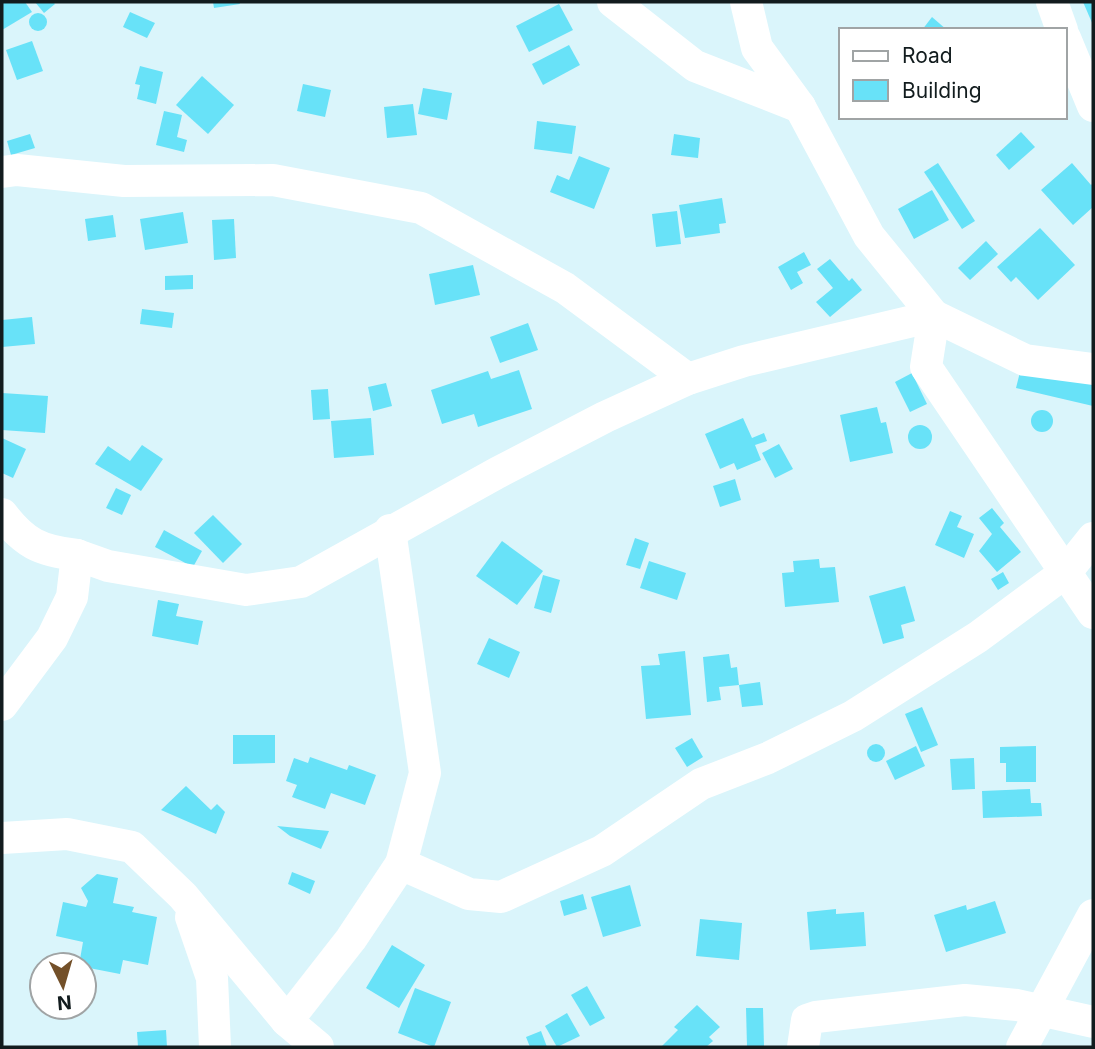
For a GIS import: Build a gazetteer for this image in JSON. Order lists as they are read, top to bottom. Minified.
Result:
{"legend":["Road","Building"],"north":"bottom"}
